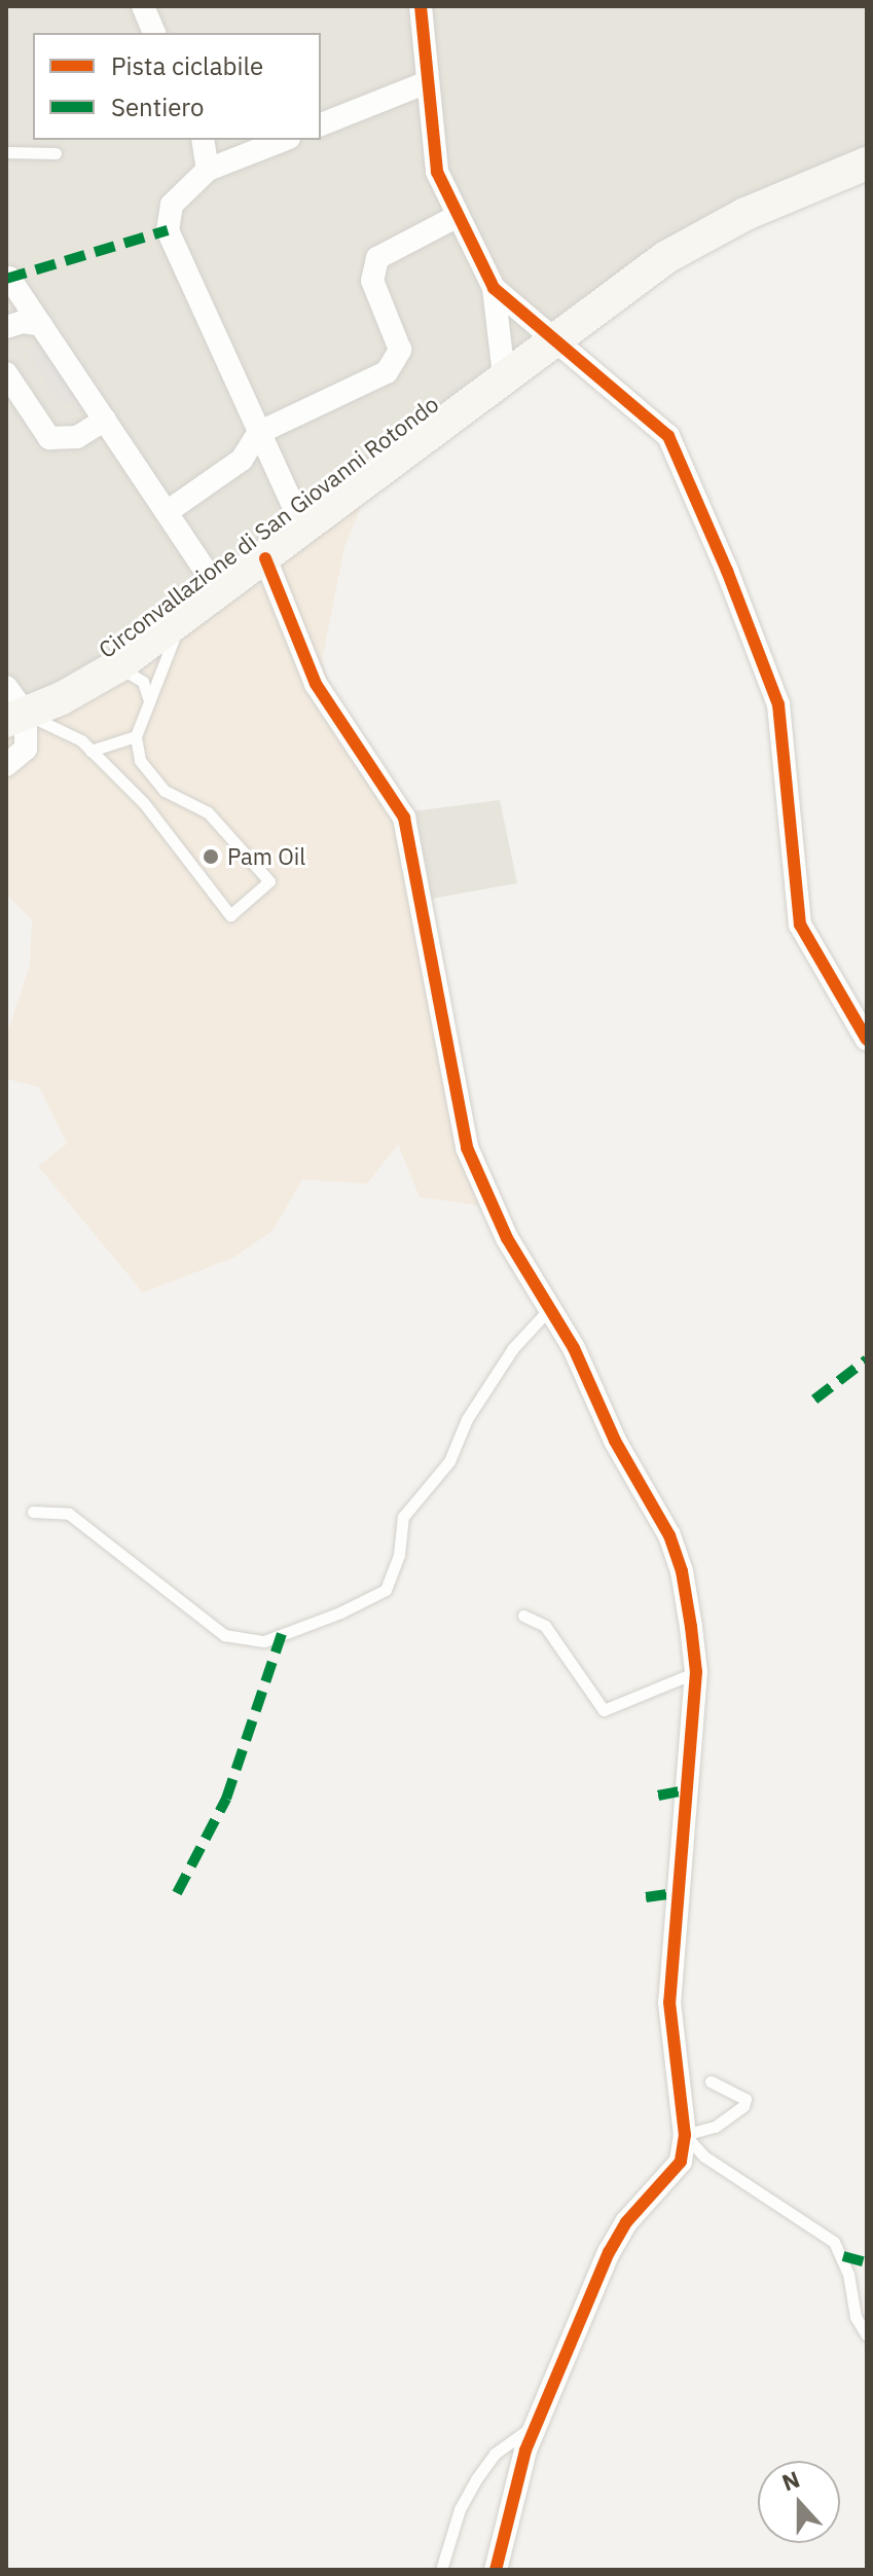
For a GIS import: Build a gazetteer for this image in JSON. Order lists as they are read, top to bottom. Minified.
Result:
{"streets":{"main road":["Circonvallazione di San Giovanni Rotondo"]},"places":["Pam Oil"],"legend":["Pista ciclabile","Sentiero"],"north":"top"}
